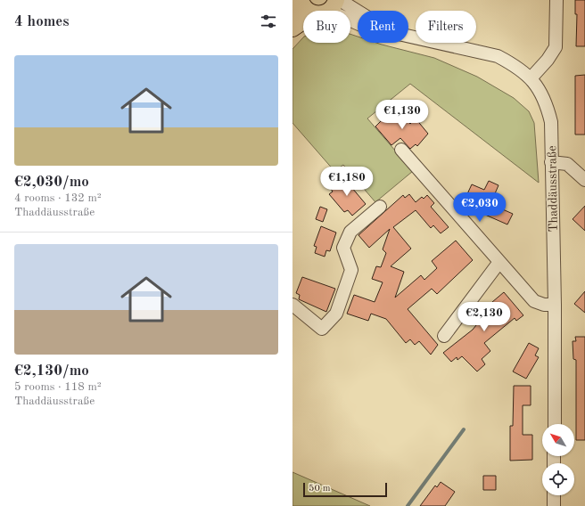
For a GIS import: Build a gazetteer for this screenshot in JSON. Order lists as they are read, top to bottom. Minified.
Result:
{"streets":{"street":["Thaddäusstraße"]},"scale_bar":"50 m","north":"top left","page":{"heading":"4 homes","chip":["Buy","Rent","Filters"],"list":[{"name":"€2,030/mo","note":"4 rooms · 132 m² · Thaddäusstraße"},{"name":"€2,130/mo","note":"5 rooms · 118 m² · Thaddäusstraße"}],"price":["€1,130","€1,180","€2,030","€2,130"],"scale":"50 m"}}
